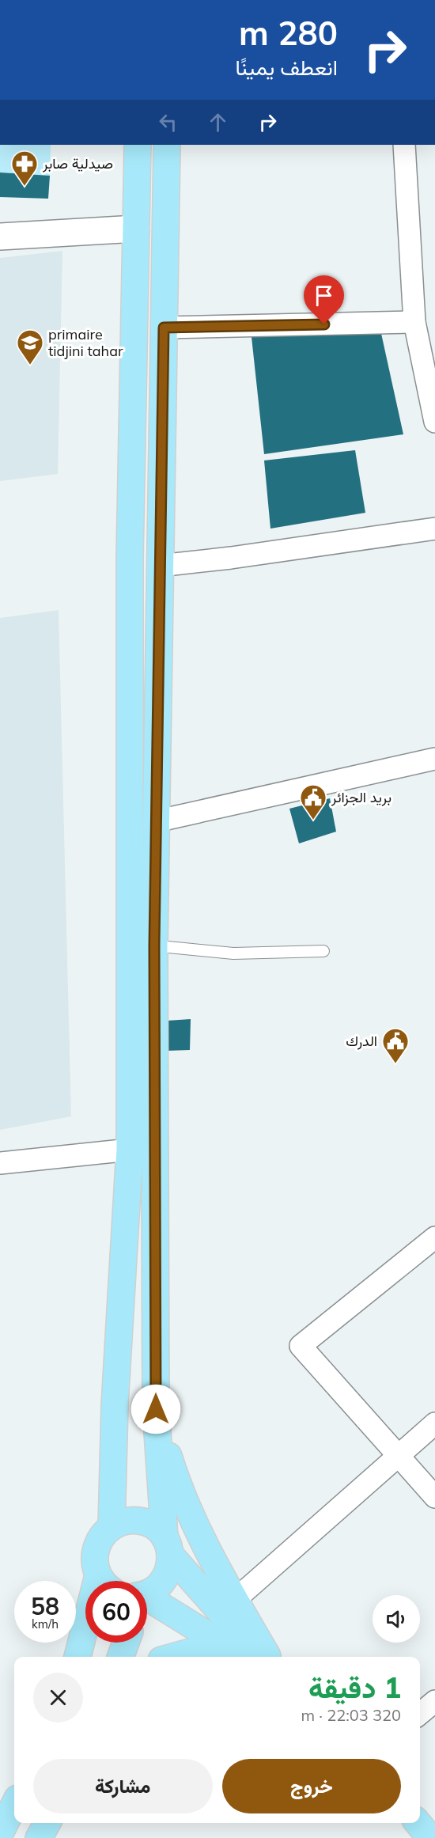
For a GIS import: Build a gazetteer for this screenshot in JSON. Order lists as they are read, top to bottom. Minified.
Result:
{"places":{"pharmacy":["صيدلية صابر"],"school or university":["primaire tidjini tahar"],"public building":["بريد الجزائر","الدرك"]},"page":{"turn":["280 m","انعطف يمينًا"],"speed":"58 km/h","limit":"60","heading":["1 دقيقة","320 m · 22:03"],"buttons":["خروج","مشاركة"]}}
